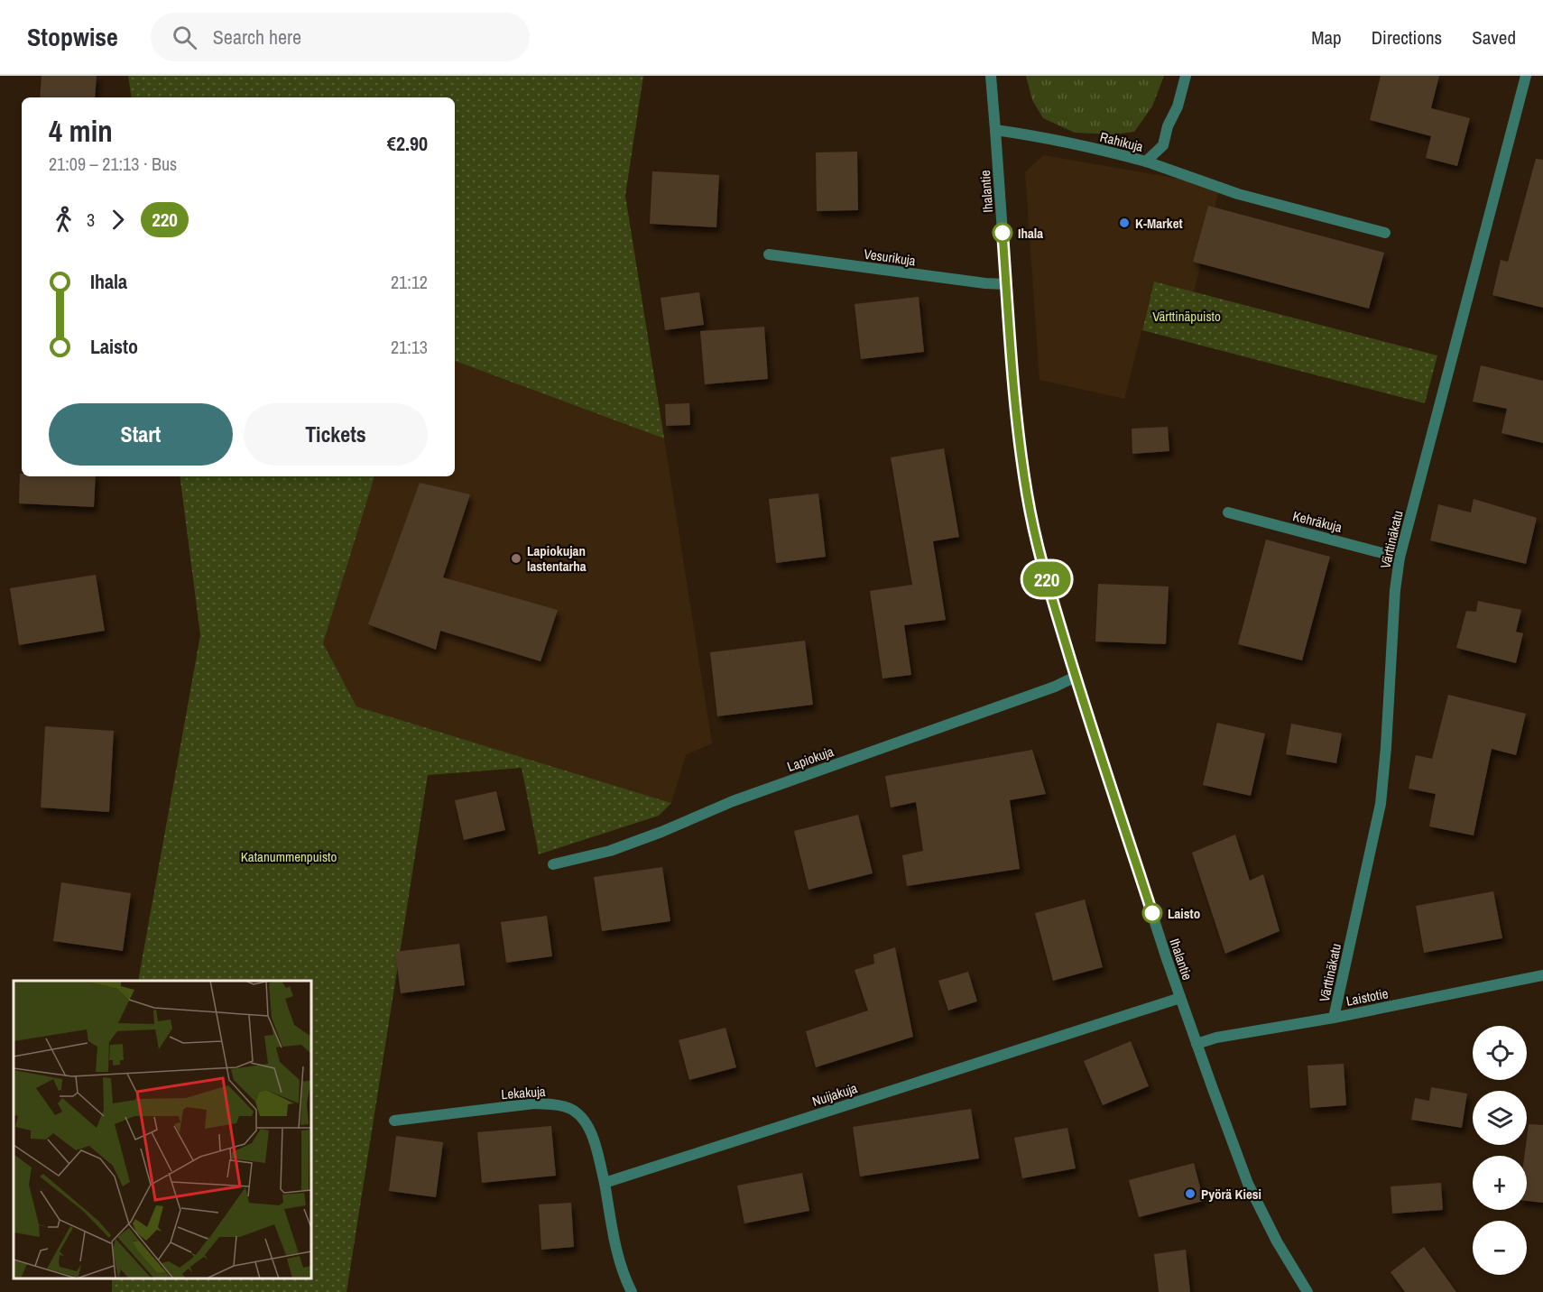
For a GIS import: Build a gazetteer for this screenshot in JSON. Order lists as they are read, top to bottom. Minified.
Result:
{"streets":{"street":["Rahikuja","Ihalantie","Vesurikuja","Kehräkuja","Värttinäkatu","Lapiokuja","Laistotie","Lekakuja","Nuijakuja"]},"crossings":[["Rahikuja","Ihalantie"],["Ihalantie","Vesurikuja"],["Ihalantie","Lapiokuja"],["Ihalantie","Laistotie"],["Ihalantie","Nuijakuja"],["Kehräkuja","Värttinäkatu"],["Värttinäkatu","Laistotie"],["Lekakuja","Nuijakuja"]],"parks":["Värttinäpuisto","Katanummenpuisto"],"places":["K-Market","Ihala","Lapiokujan lastentarha","Laisto","Pyörä Kiesi"],"lines":["bus line 220"],"page":{"header":"Stopwise","search":"Search here","nav":["Map","Directions","Saved"],"on_map":"220","heading":["4 min","21:09 – 21:13 · Bus","€2.90"],"legs":["3","220"],"list":[{"name":"Ihala","value":"21:12"},{"name":"Laisto","value":"21:13"}],"buttons":["Start","Tickets"],"map_buttons":["+","−"]}}
